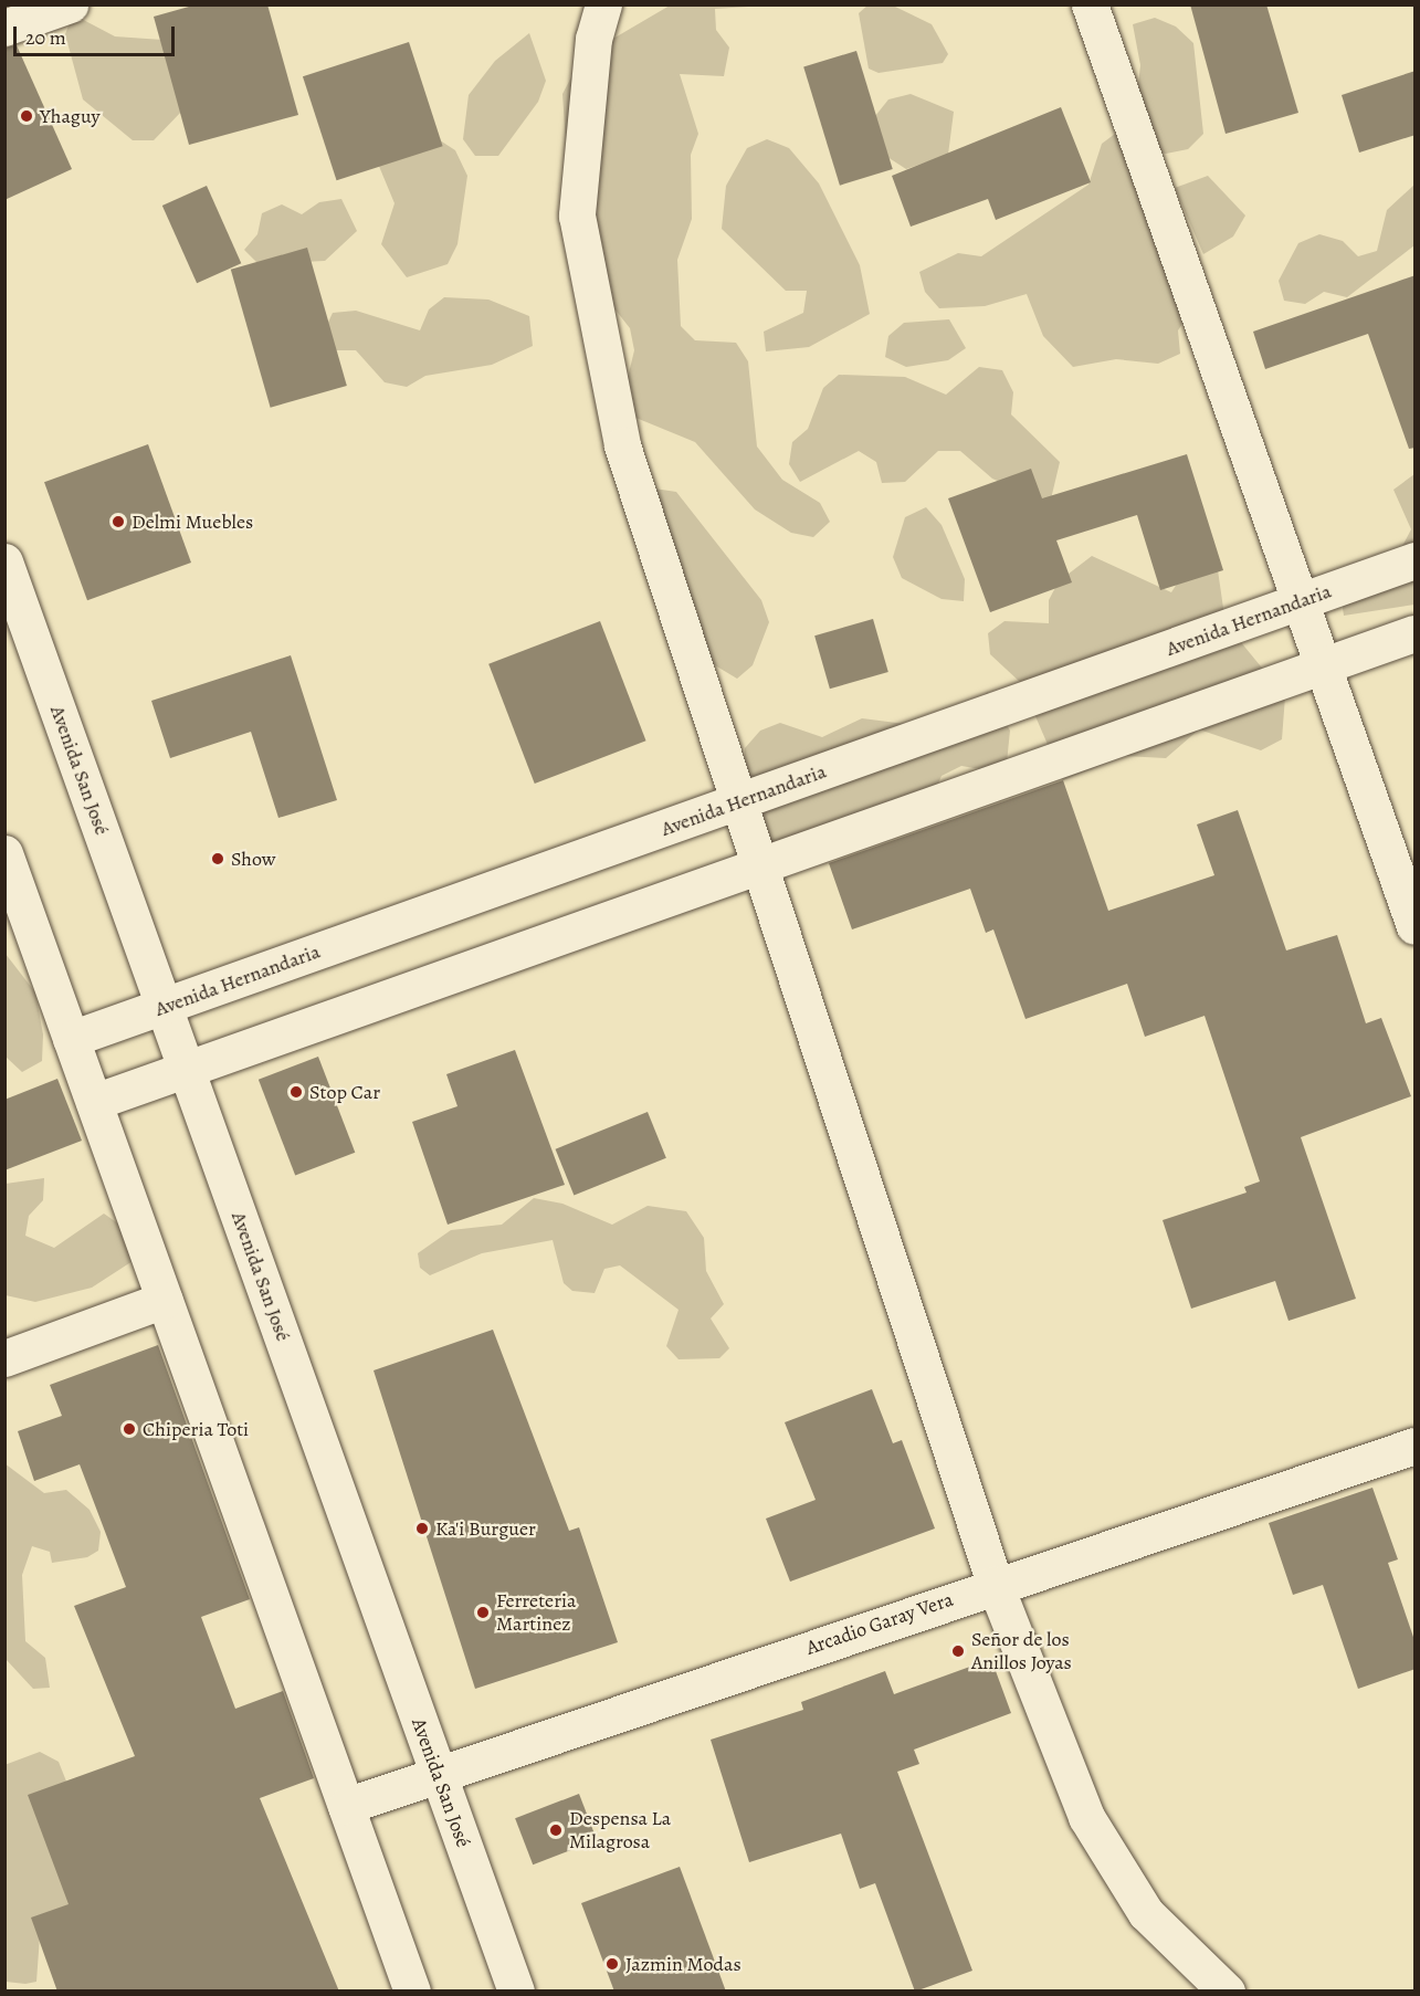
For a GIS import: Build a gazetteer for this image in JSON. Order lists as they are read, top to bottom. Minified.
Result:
{"streets":{"street":["Avenida Hernandaria","Avenida San José","Arcadio Garay Vera"]},"crossings":[["Avenida Hernandaria","Avenida San José"],["Avenida San José","Arcadio Garay Vera"]],"places":["Yhaguy","Delmi Muebles","Show","Stop Car","Chiperia Toti","Ka'i Burguer","Ferreteria Martinez","Señor de los Anillos Joyas","Despensa La Milagrosa","Jazmin Modas"],"scale_bar":"20 m"}
